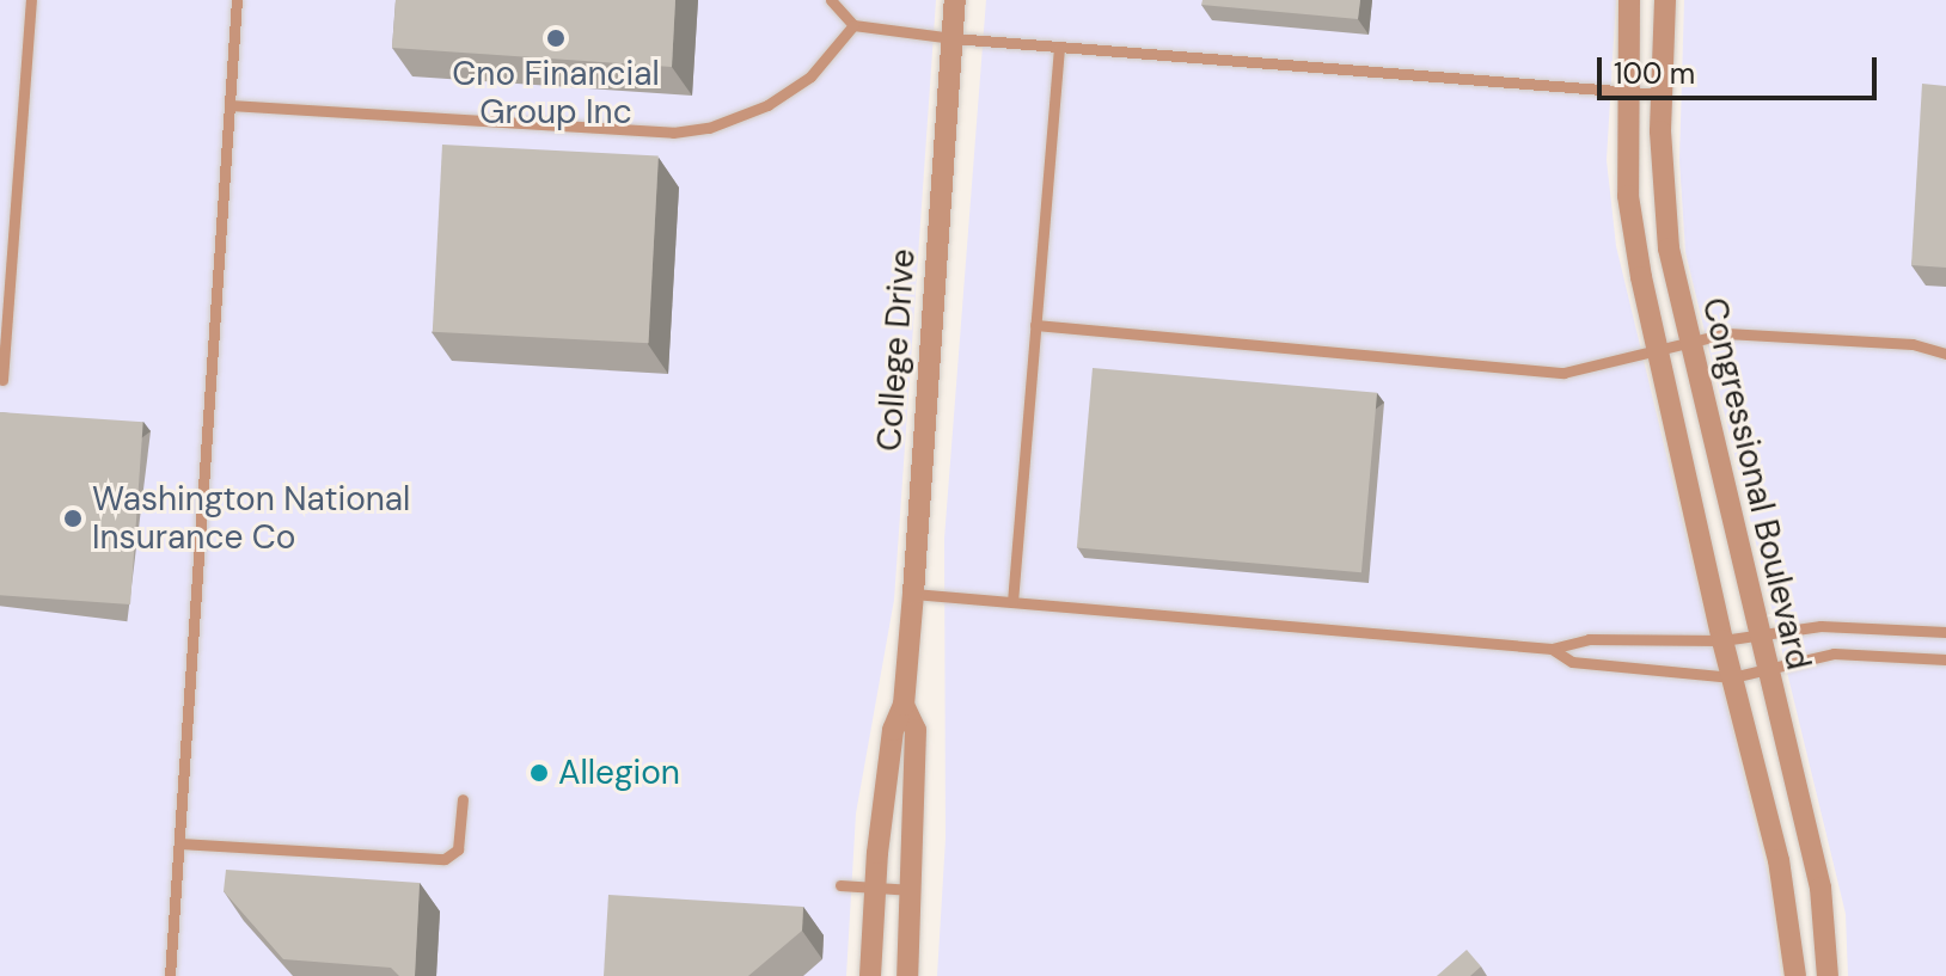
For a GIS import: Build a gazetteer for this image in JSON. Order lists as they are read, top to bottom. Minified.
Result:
{"streets":{"street":["College Drive","Congressional Boulevard"]},"places":["Cno Financial Group Inc","Washington National Insurance Co","Allegion"],"scale_bar":"100 m"}
